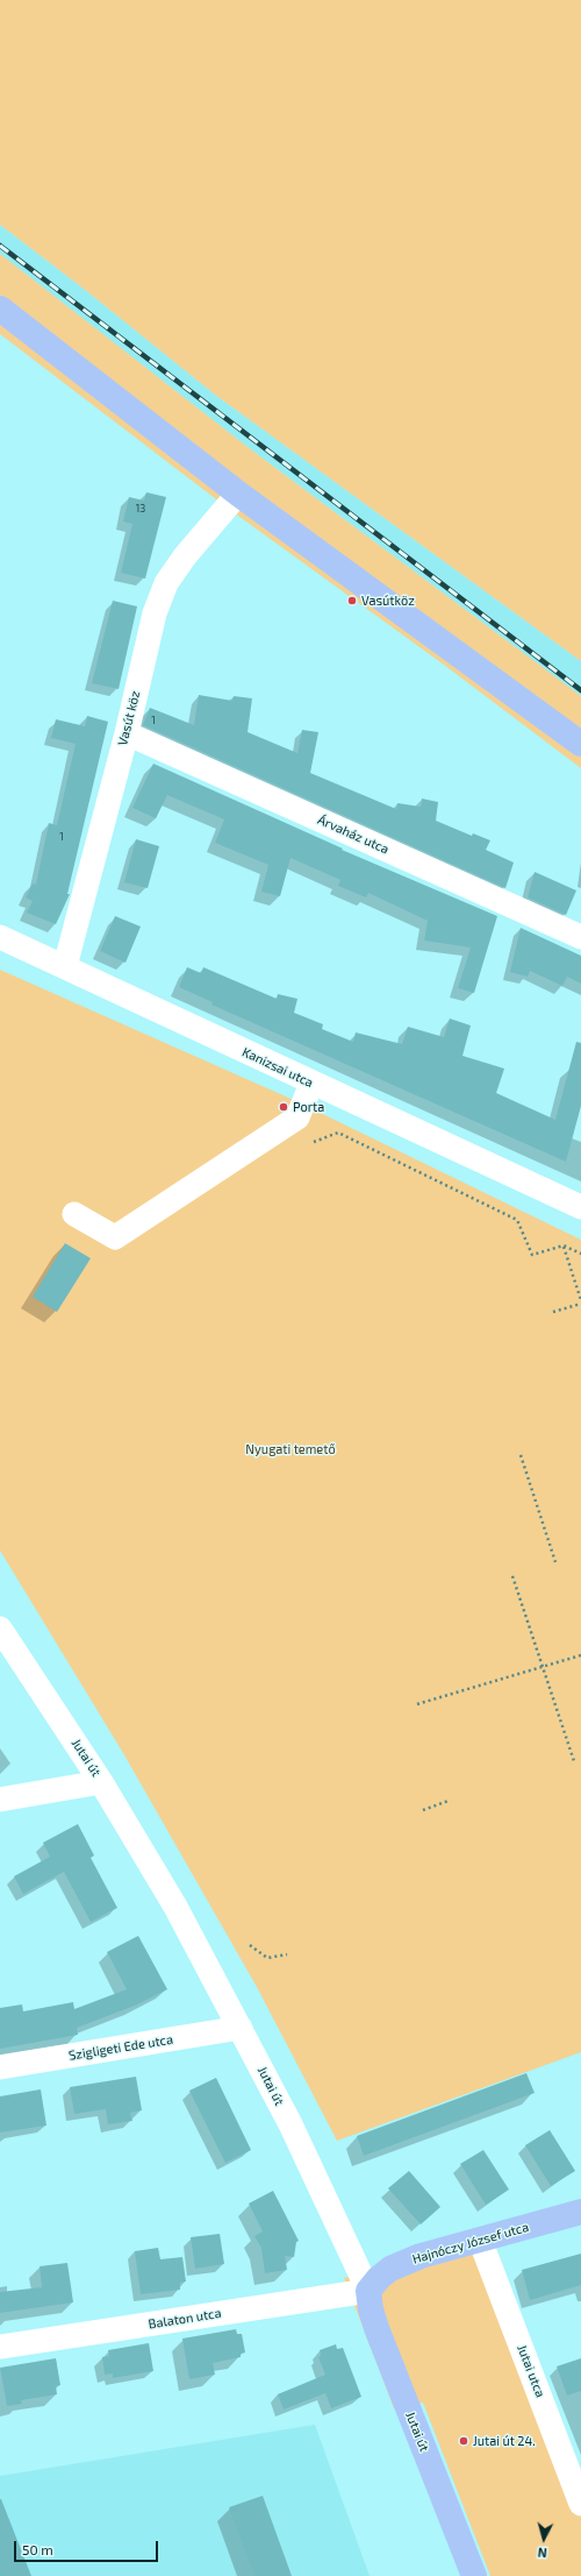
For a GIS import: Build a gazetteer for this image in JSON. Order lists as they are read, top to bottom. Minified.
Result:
{"streets":{"main road":["Jutai út","Hajnóczy József utca"],"street":["Vasút köz","Árvaház utca","Kanizsai utca","Szigligeti Ede utca","Balaton utca","Jutai utca"]},"crossings":[["Vasút köz","Árvaház utca"],["Vasút köz","Kanizsai utca"],["Jutai út","Szigligeti Ede utca"],["Jutai út","Hajnóczy József utca"],["Jutai út","Balaton utca"],["Hajnóczy József utca","Balaton utca"],["Hajnóczy József utca","Jutai utca"]],"parks":["Nyugati temető"],"places":["Vasútköz","Porta","Jutai út 24."],"house_numbers":["13","1","1"],"scale_bar":"50 m","north":"bottom"}
